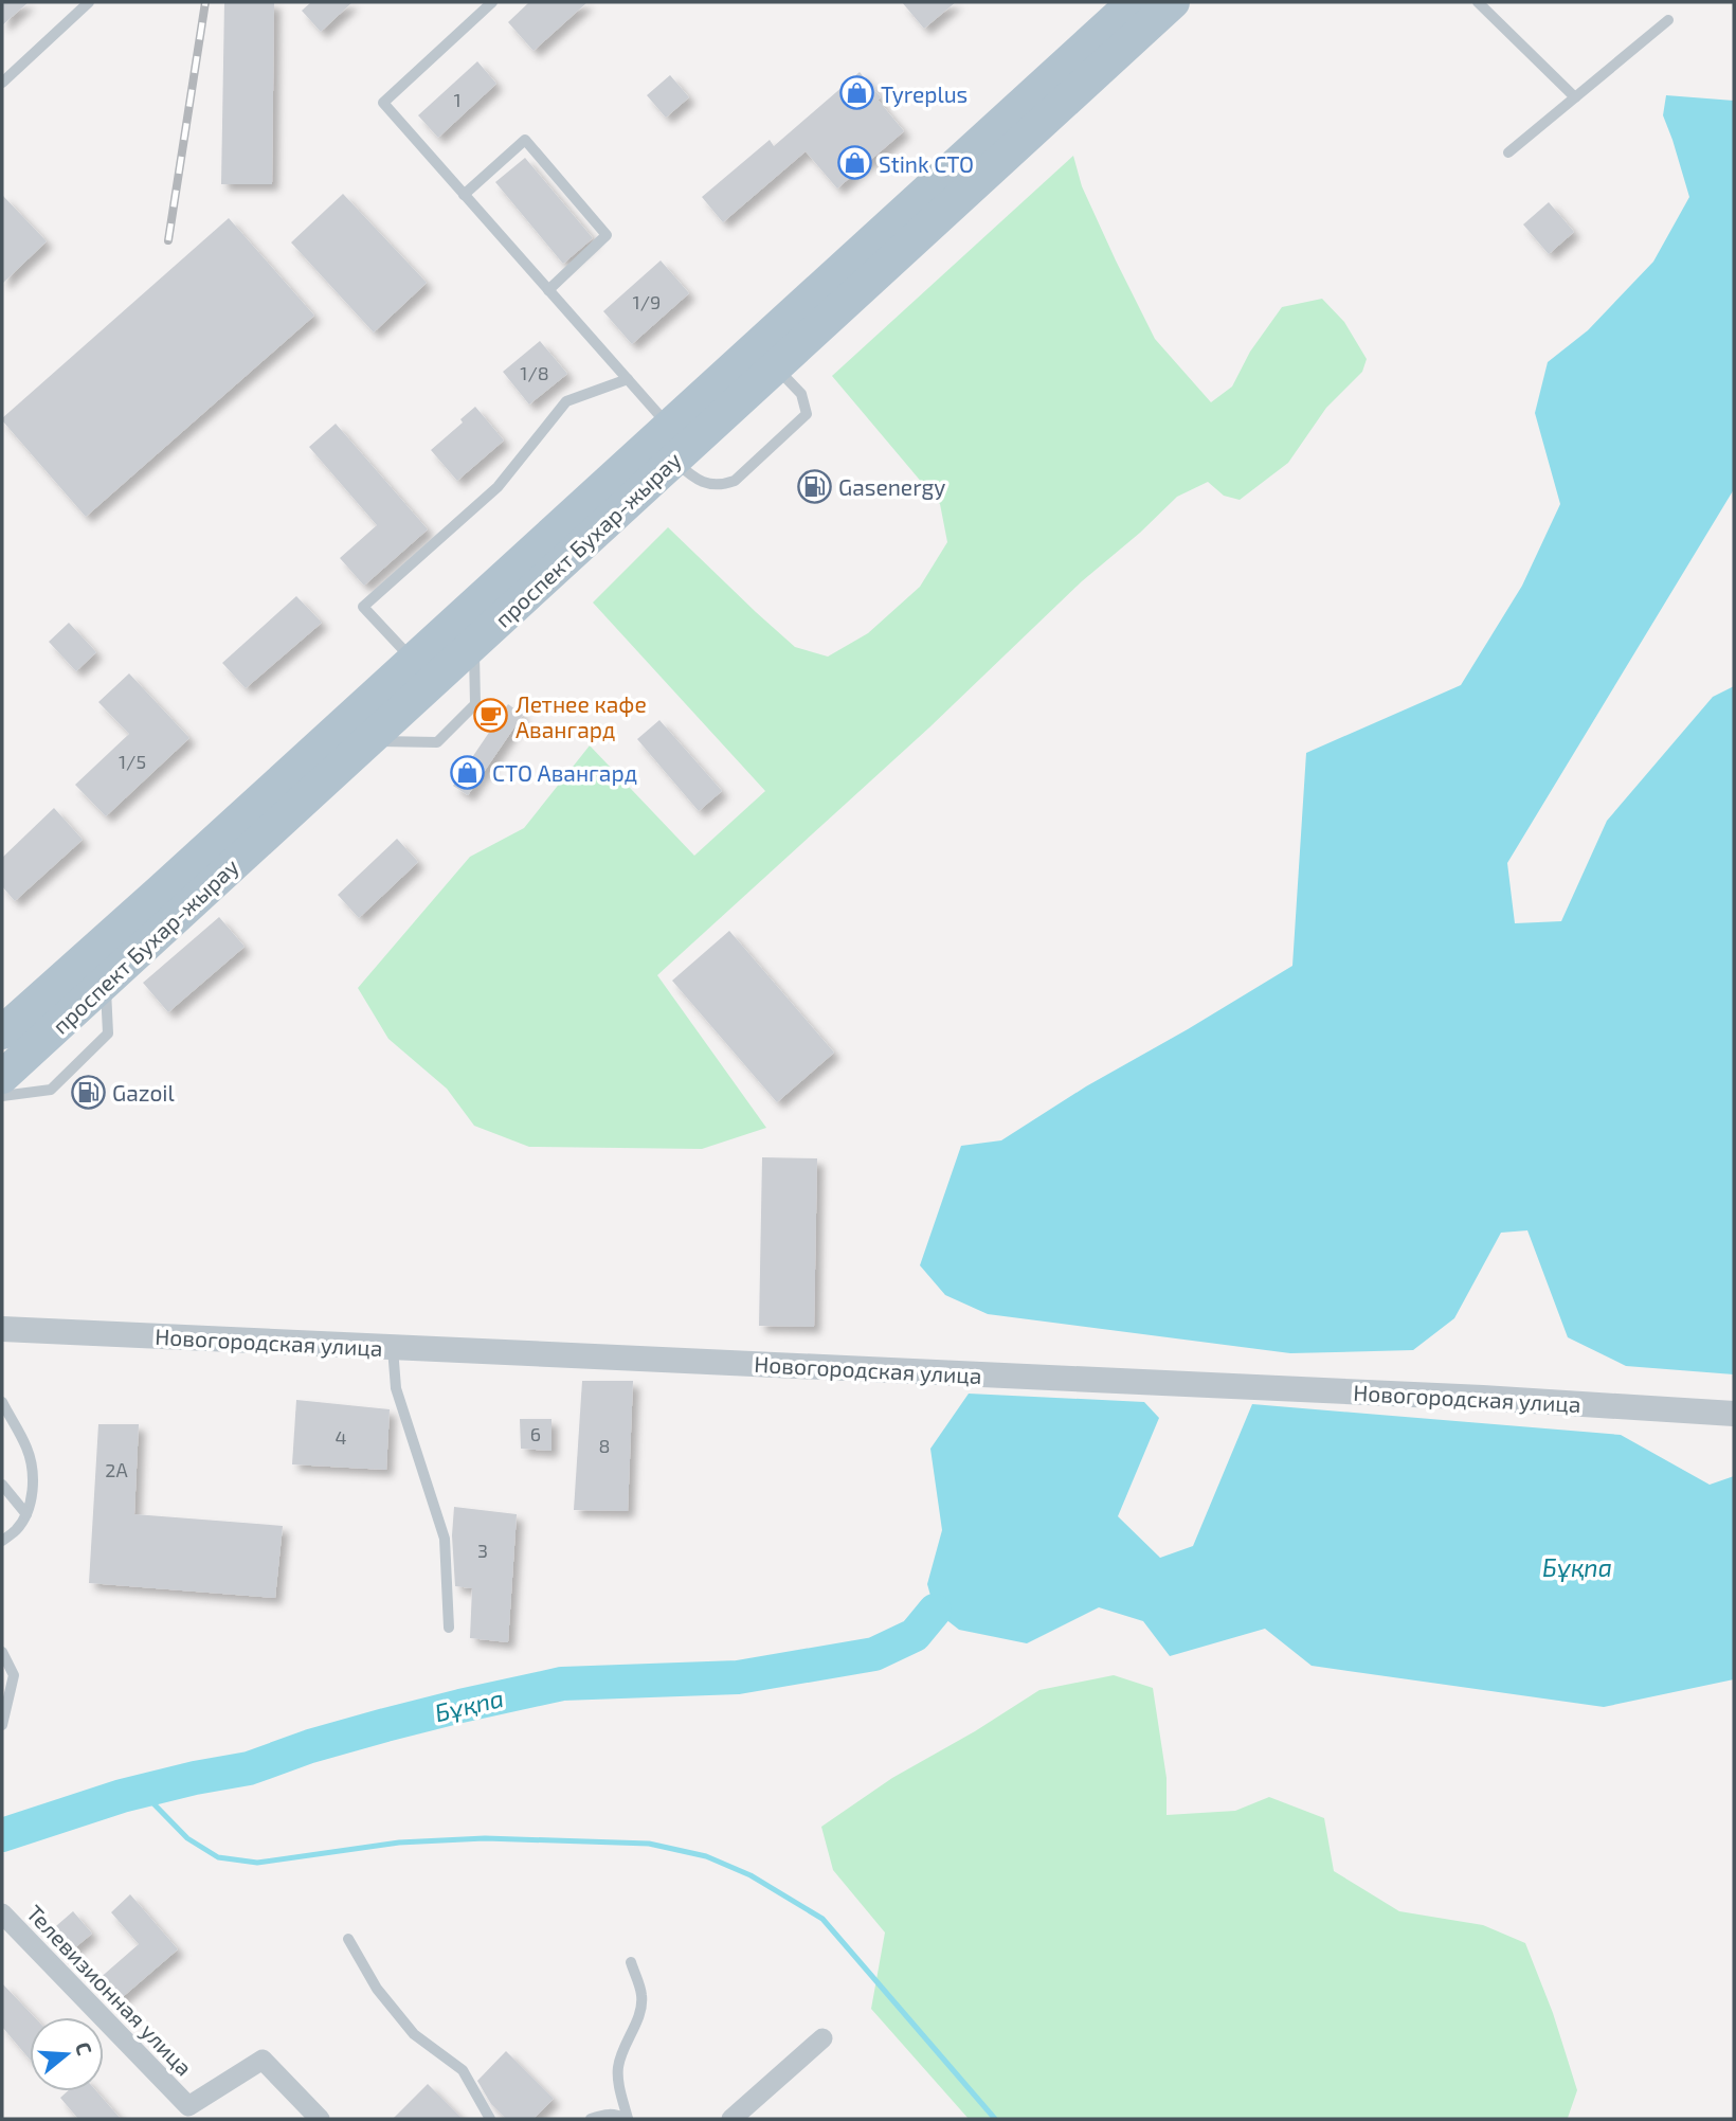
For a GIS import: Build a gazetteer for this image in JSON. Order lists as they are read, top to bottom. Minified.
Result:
{"streets":{"main road":["проспект Бухар-жырау"],"street":["Новогородская улица","Телевизионная улица"]},"water":["Бұқпа"],"places":{"shop":["Tyreplus","Stink СТО","СТО Авангард"],"fuel station":["Gasenergy","Gazoil"],"cafe":["Летнее кафе Авангард"]},"house_numbers":["1","1/9","1/8","1/5","6","4","8","2А","3"],"north":"right"}
